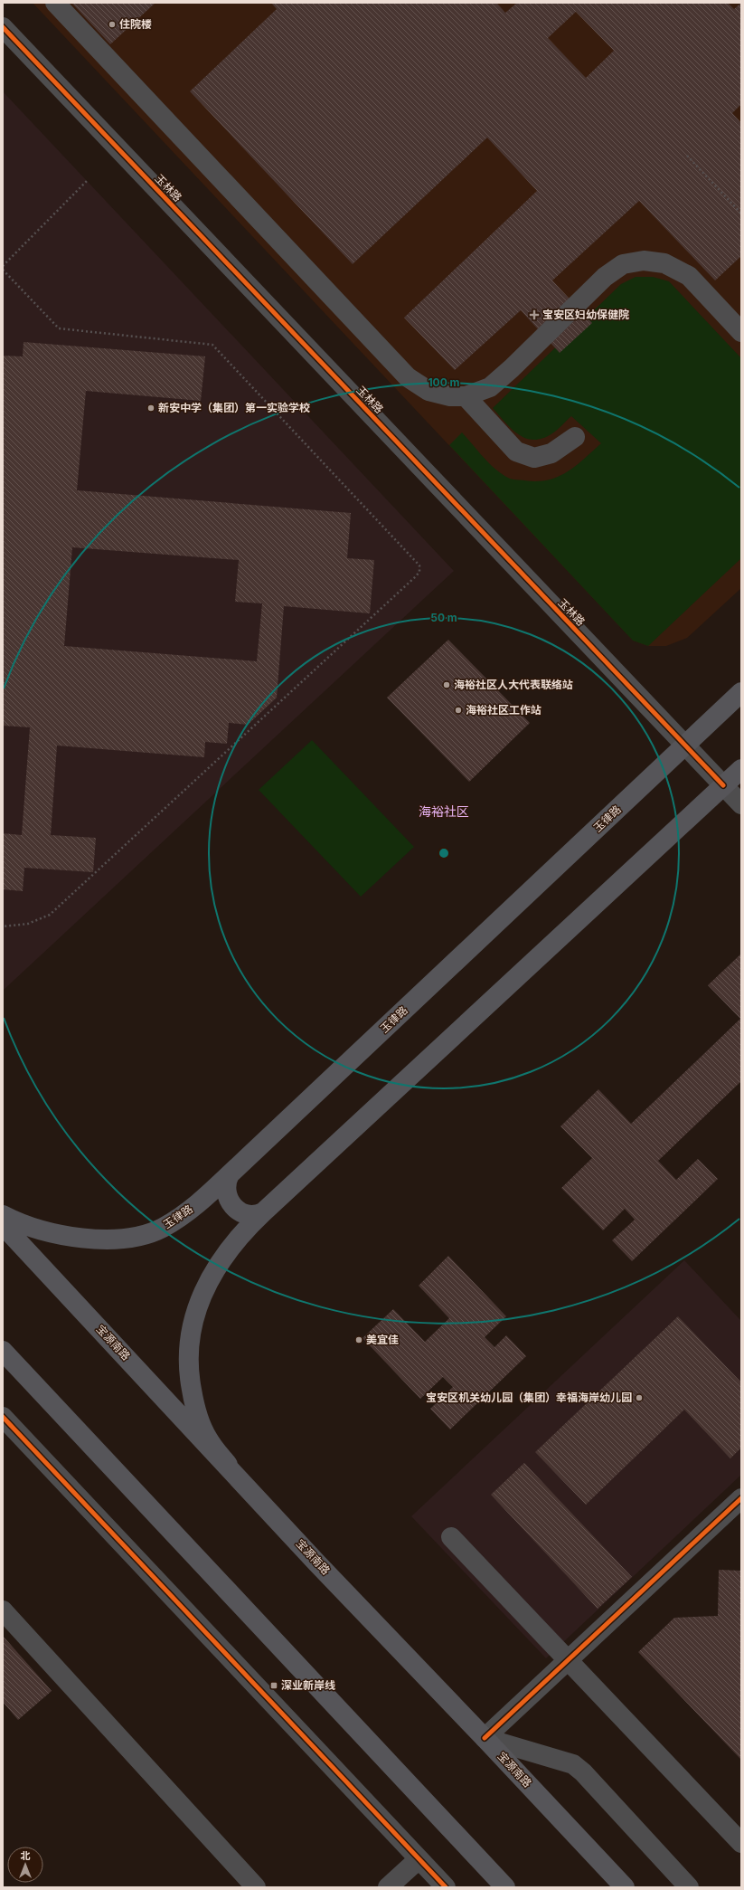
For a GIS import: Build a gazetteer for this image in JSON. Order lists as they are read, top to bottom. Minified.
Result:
{"streets":{"main road":["玉律路","宝源南路"],"street":["玉林路"]},"crossings":[["玉林路","玉律路"]],"districts":["海裕社区"],"places":{"other":["住院楼","新安中学（集团）第一实验学校","海裕社区人大代表联络站","海裕社区工作站","美宜佳","宝安区机关幼儿园（集团）幸福海岸幼儿园"],"health":["宝安区妇幼保健院"],"transit":["深业新岸线"]},"north":"top","rings":["100 m","50 m"]}
